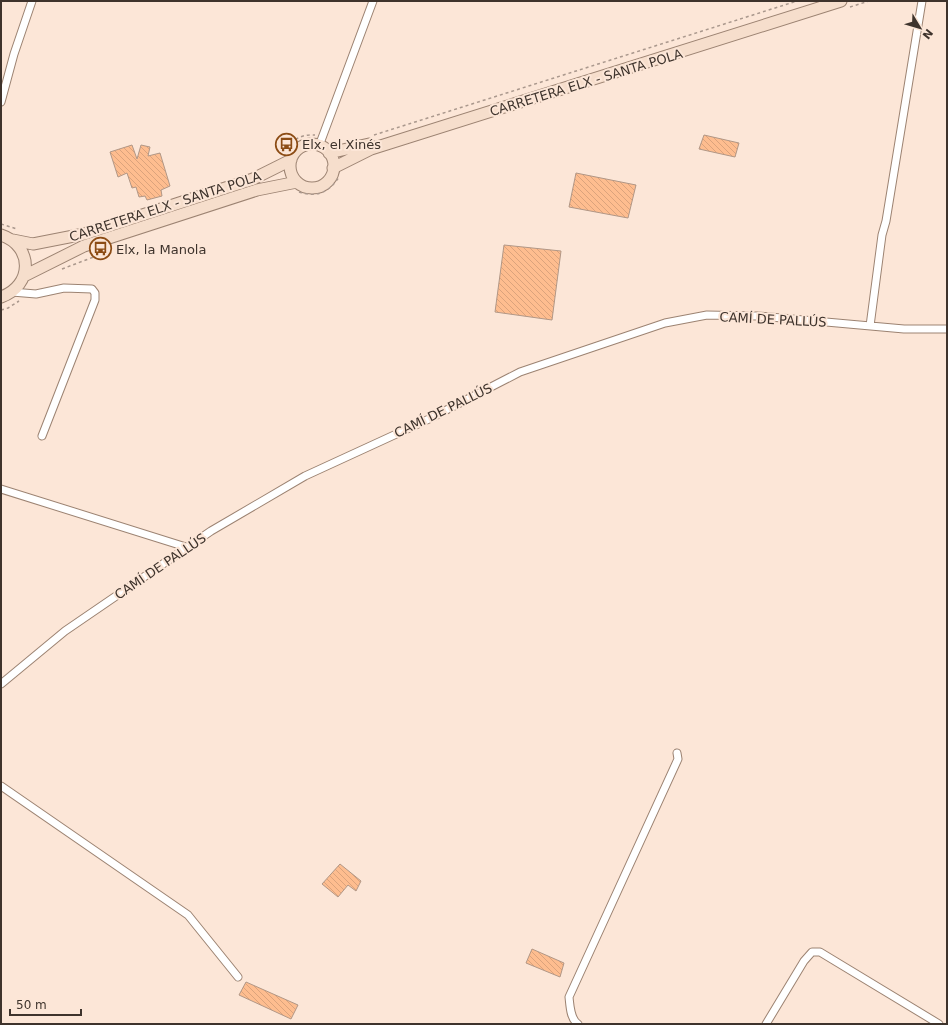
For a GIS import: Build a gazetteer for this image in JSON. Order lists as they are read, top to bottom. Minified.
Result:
{"streets":{"main road":["CARRETERA ELX - SANTA POLA"],"street":["CAMÍ DE PALLÚS"]},"places":{"bus stop":["Elx, el Xinés","Elx, la Manola"]},"scale_bar":"50 m","north":"bottom right"}
